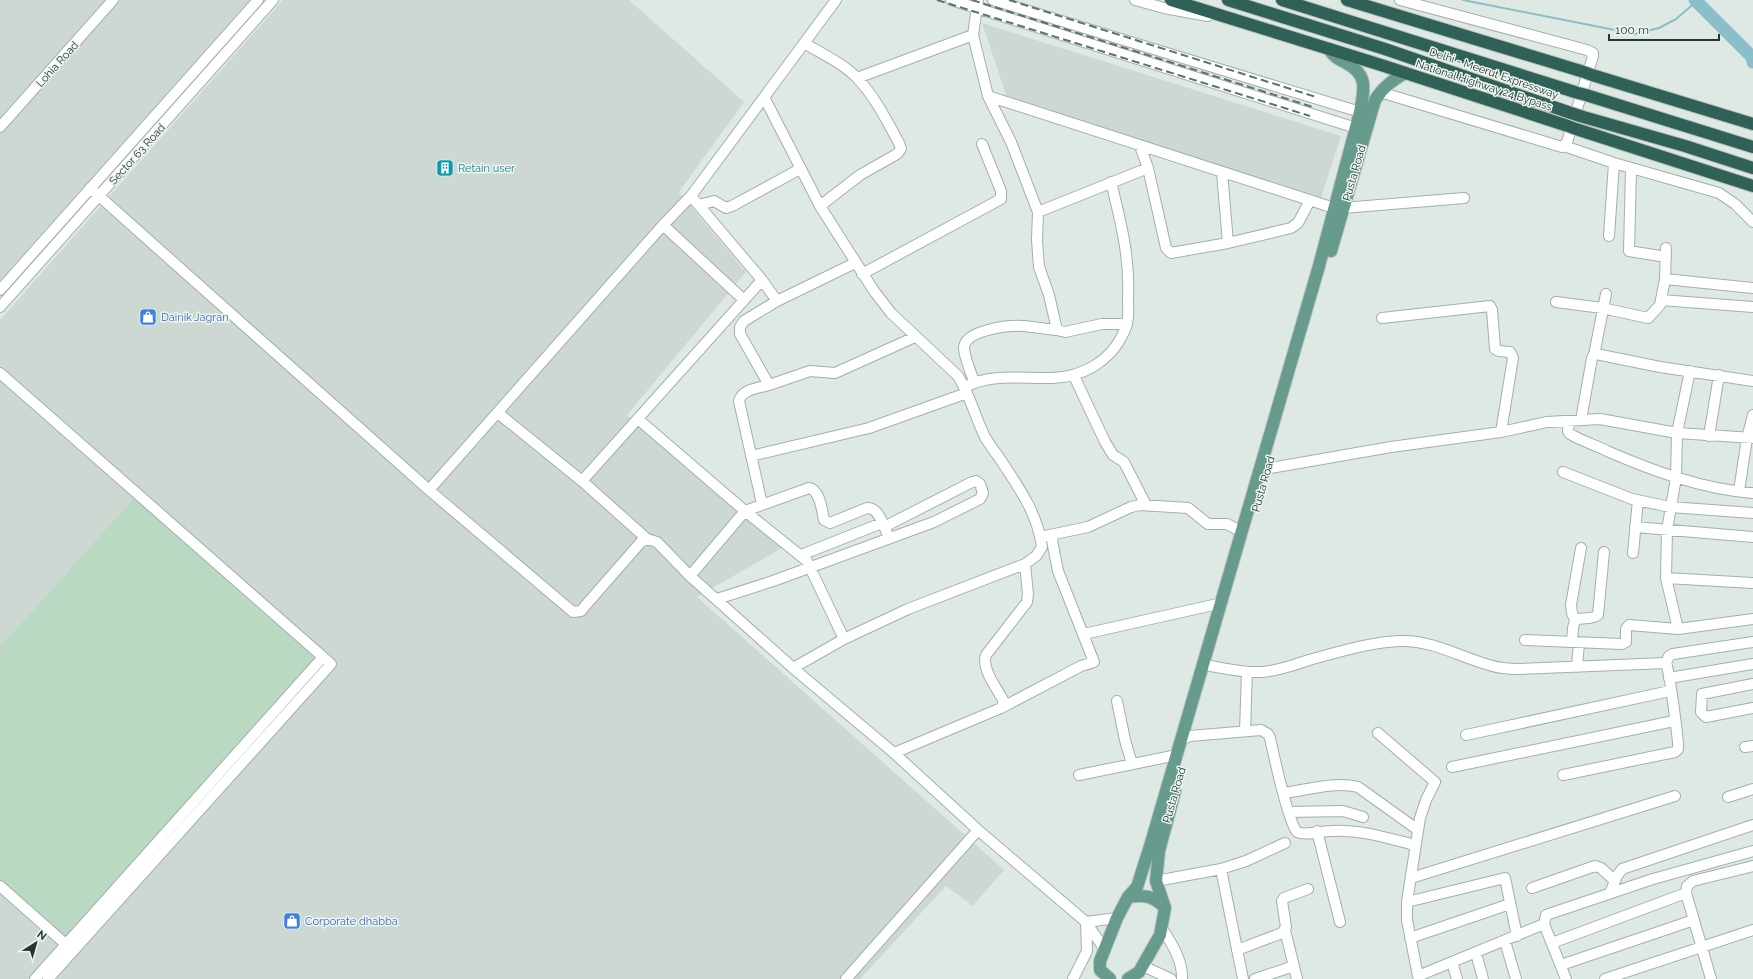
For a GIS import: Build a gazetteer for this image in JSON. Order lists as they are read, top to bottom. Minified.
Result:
{"streets":{"highway":["Delhi - Meerut Expressway","National Highway 24 Bypass"],"main road":["Pusta Road"],"street":["Lohia Road","Sector 63 Road"]},"crossings":[["National Highway 24 Bypass","Pusta Road"]],"places":{"building":["Retain user"],"shop":["Dainik Jagran","Corporate dhabba"]},"scale_bar":"100 m","north":"top right"}
